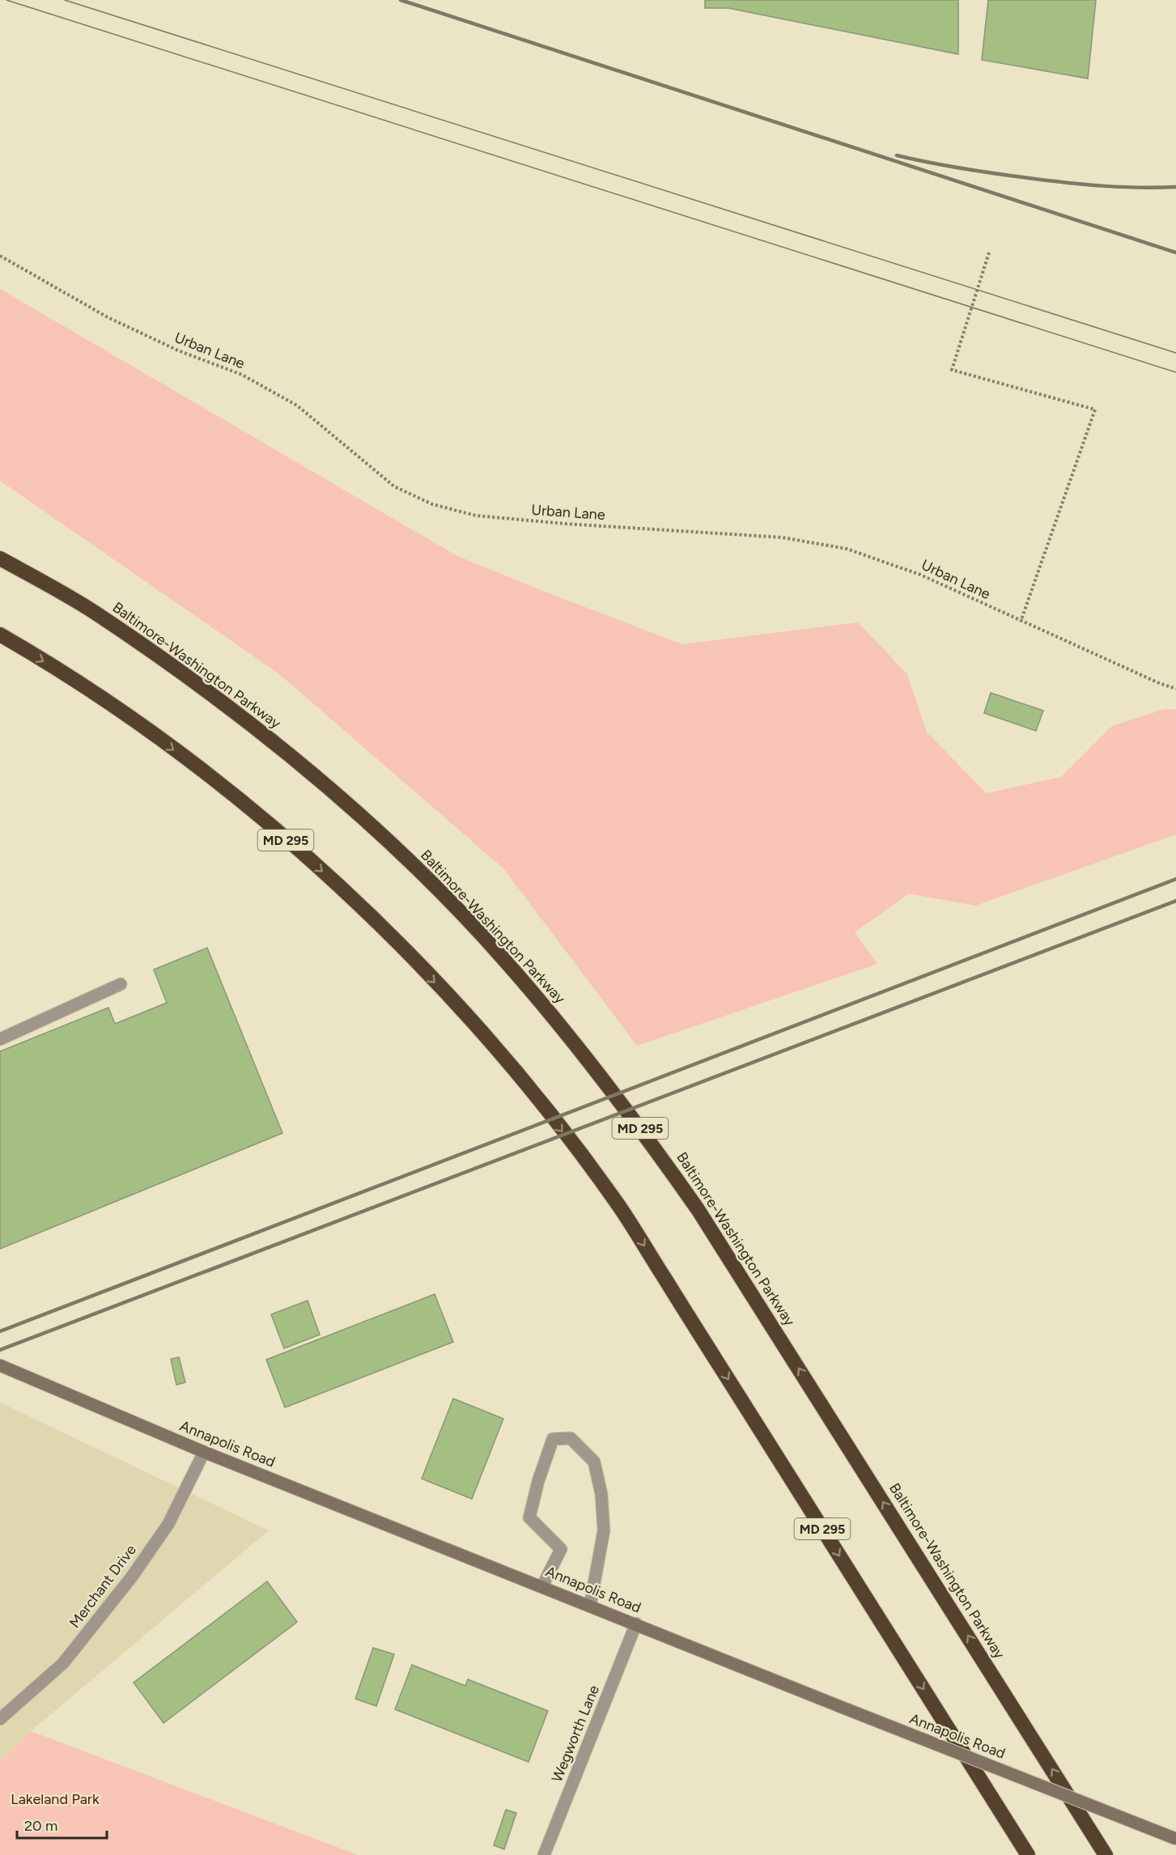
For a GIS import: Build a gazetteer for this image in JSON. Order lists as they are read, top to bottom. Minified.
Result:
{"streets":{"highway":["Baltimore-Washington Parkway","MD 295"],"main road":["Annapolis Road"],"street":["Merchant Drive","Wegworth Lane"],"path":["Urban Lane"]},"crossings":[["Annapolis Road","Merchant Drive"],["Annapolis Road","Wegworth Lane"]],"parks":["Lakeland Park"],"scale_bar":"20 m"}
